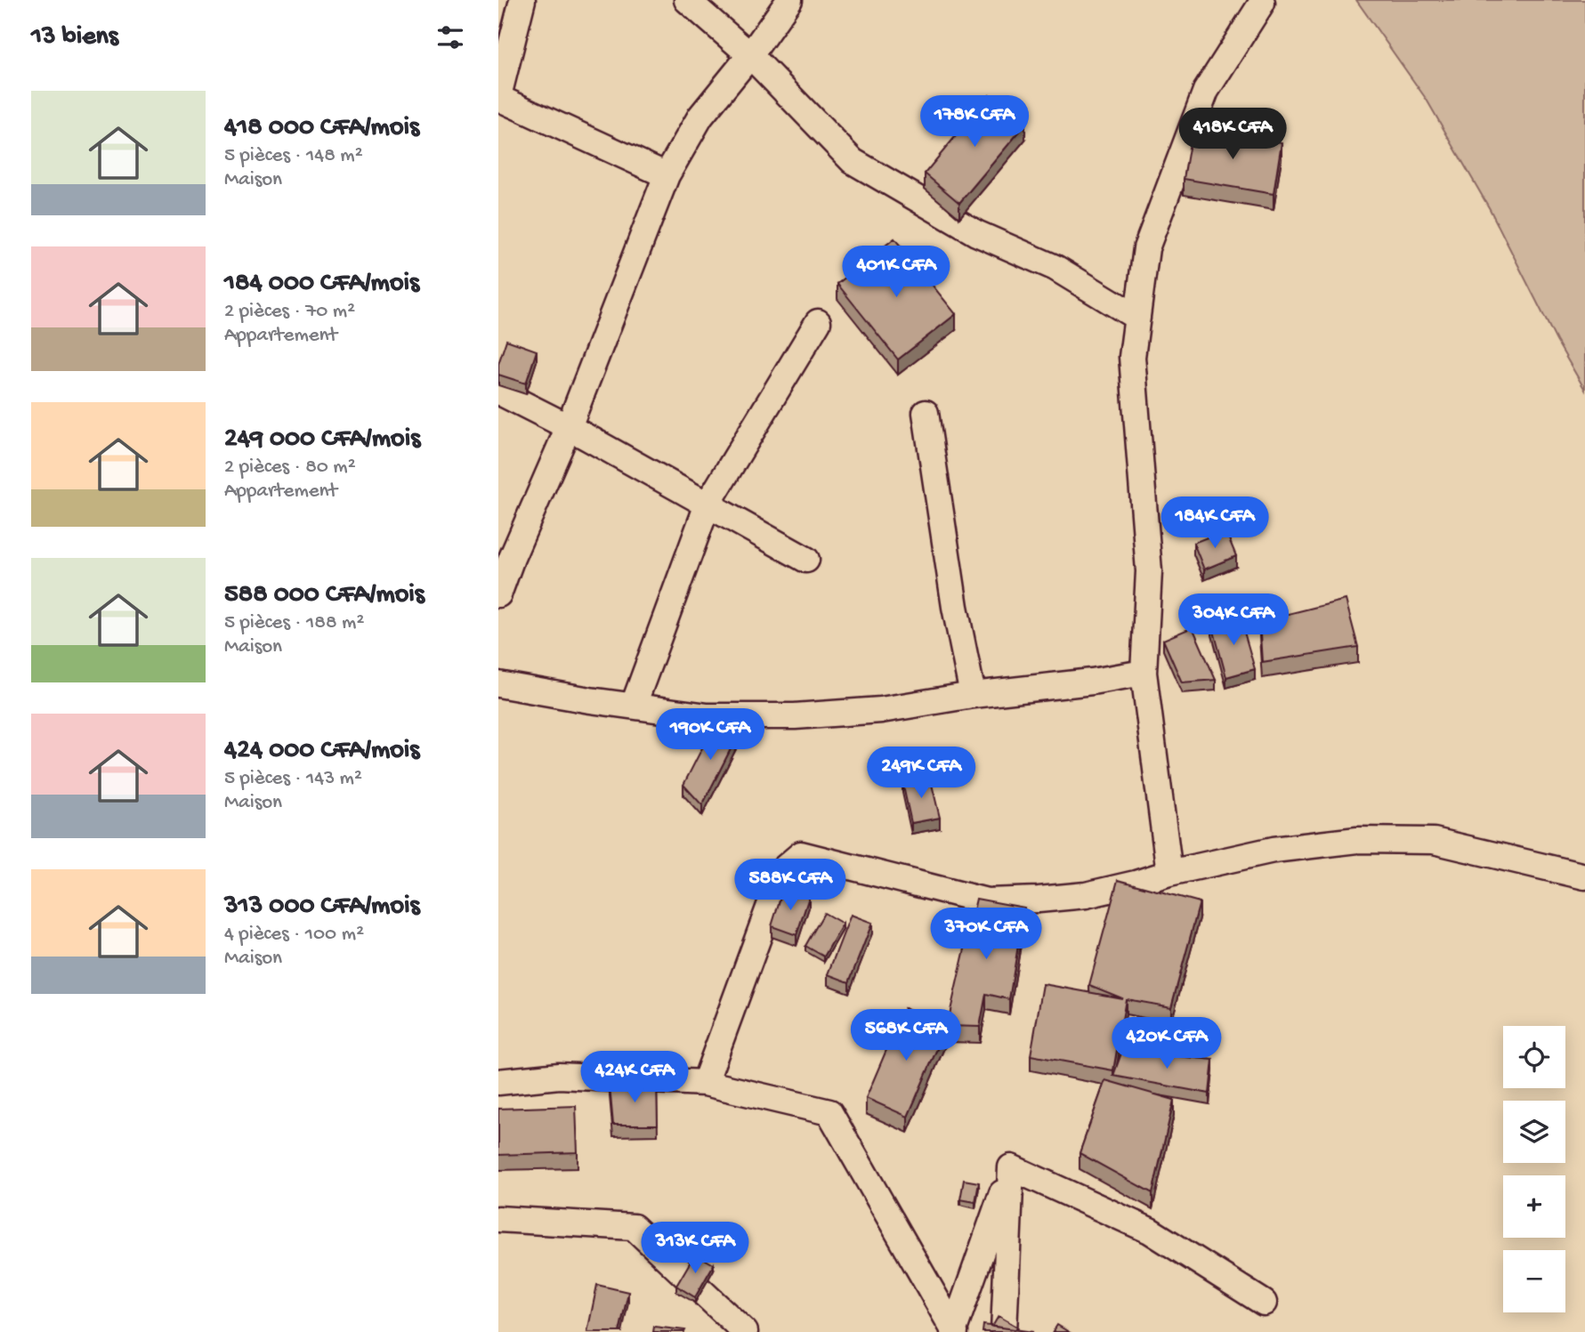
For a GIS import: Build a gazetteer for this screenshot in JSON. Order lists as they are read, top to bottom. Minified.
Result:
{"page":{"heading":"13 biens","list":[{"name":"418 000 CFA/mois","note":"5 pièces · 148 m² · Maison"},{"name":"184 000 CFA/mois","note":"2 pièces · 70 m² · Appartement"},{"name":"249 000 CFA/mois","note":"2 pièces · 80 m² · Appartement"},{"name":"588 000 CFA/mois","note":"5 pièces · 188 m² · Maison"},{"name":"424 000 CFA/mois","note":"5 pièces · 143 m² · Maison"},{"name":"313 000 CFA/mois","note":"4 pièces · 100 m² · Maison"}],"price":["178K CFA","418K CFA","401K CFA","184K CFA","304K CFA","190K CFA","249K CFA","588K CFA","370K CFA","568K CFA","420K CFA","424K CFA","313K CFA"],"map_buttons":["+","−"]}}
